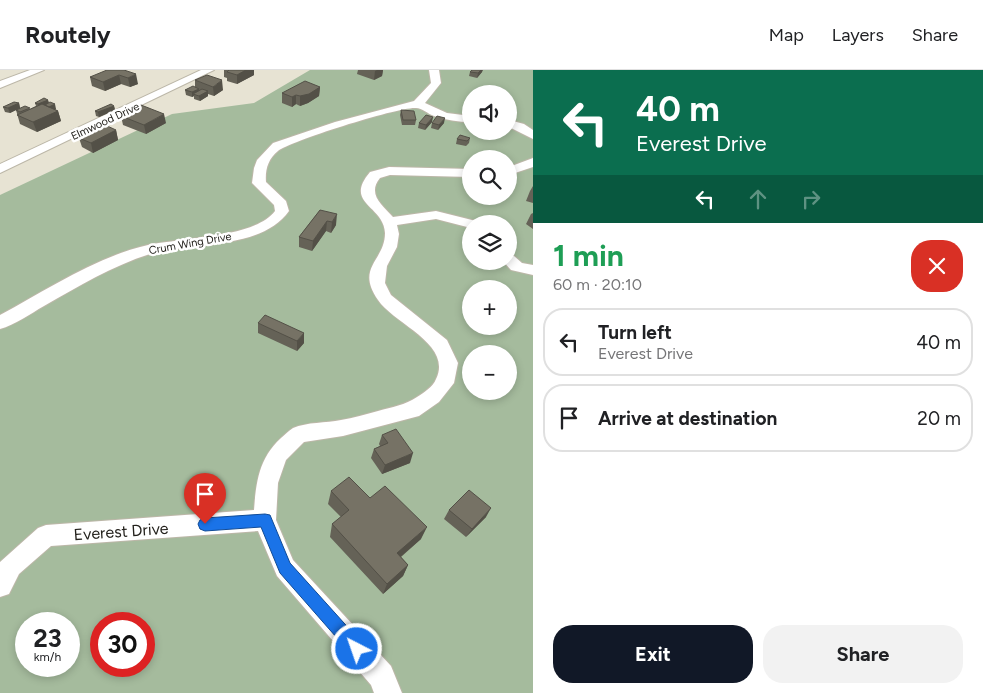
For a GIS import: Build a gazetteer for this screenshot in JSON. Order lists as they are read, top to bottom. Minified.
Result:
{"streets":{"street":["Elmwood Drive","Crum Wing Drive","Everest Drive"]},"page":{"header":"Routely","nav":["Map","Layers","Share"],"turn":["40 m","Everest Drive"],"map_buttons":["+","−"],"heading":["1 min","60 m · 20:10"],"list":[{"name":"Turn left","note":"Everest Drive","value":"40 m"},{"name":"Arrive at destination","value":"20 m"}],"speed":"23 km/h","limit":"30","buttons":["Exit","Share"]}}
